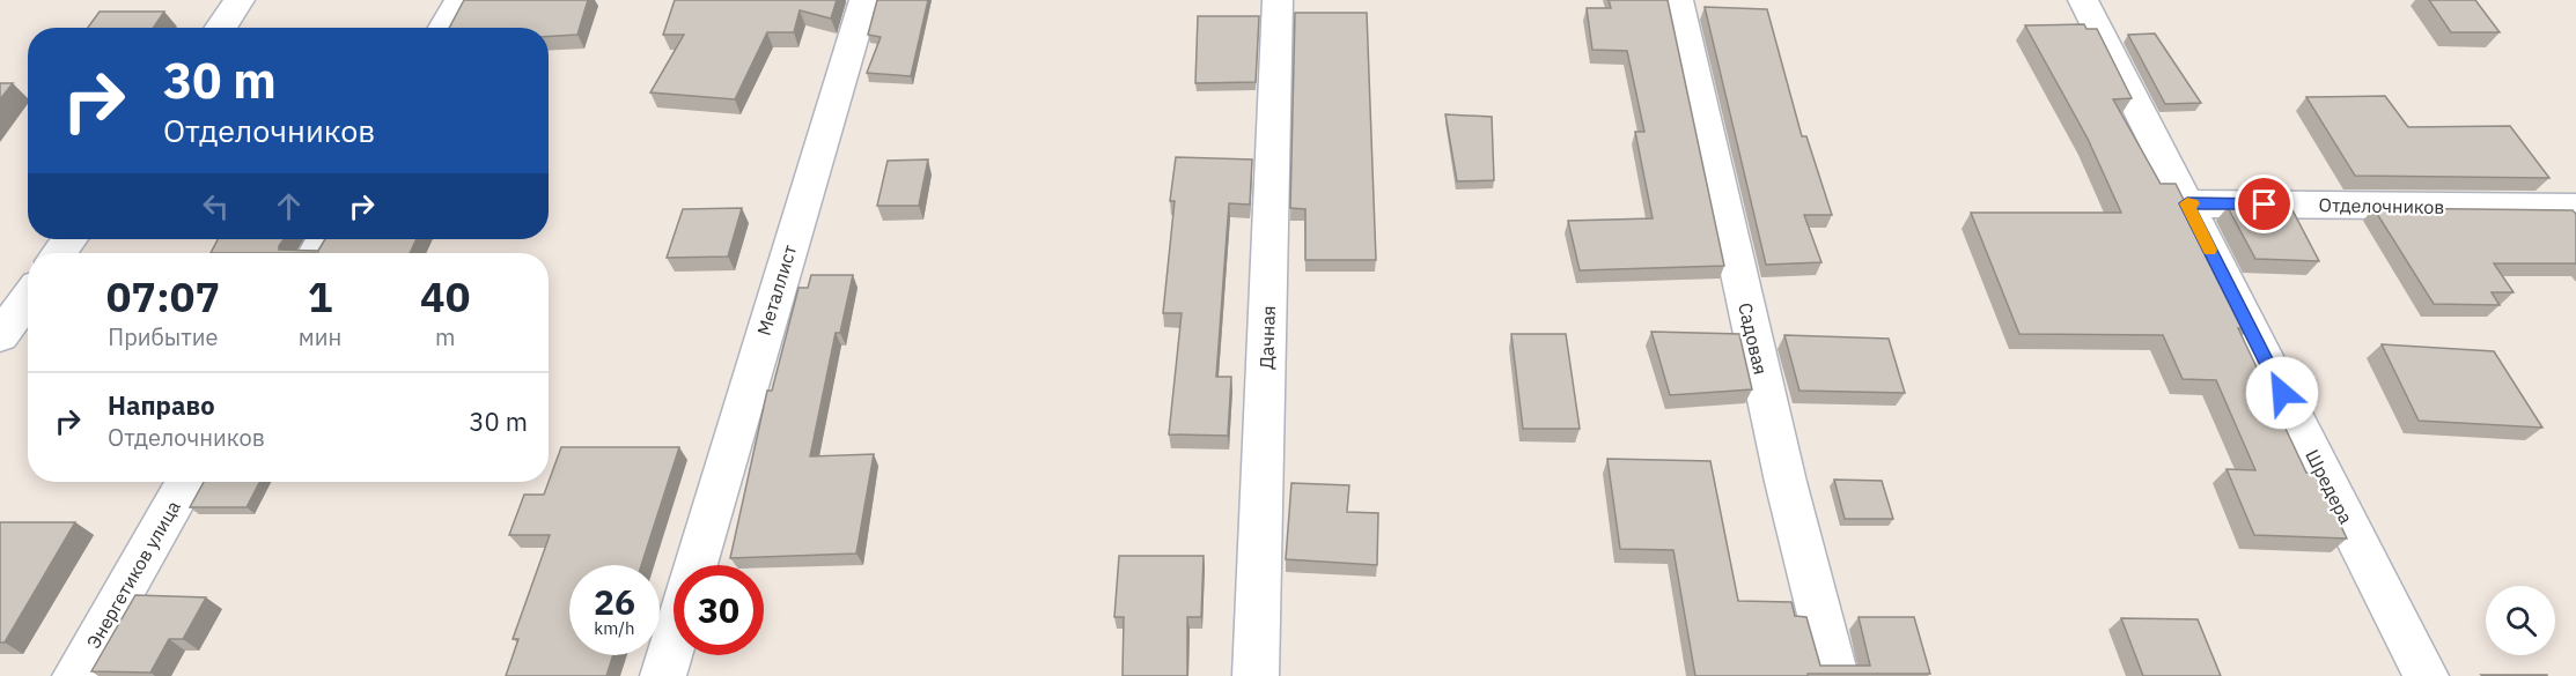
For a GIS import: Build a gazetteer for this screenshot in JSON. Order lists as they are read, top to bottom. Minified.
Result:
{"streets":{"street":["Отделочников","Металлист","Дачная","Садовая","Шредера","Энергетиков улица"]},"crossings":[["Отделочников","Шредера"]],"page":{"turn":["30 m","Отделочников"],"eta":["07:07","Прибытие","1","мин","40","m"],"list":[{"name":"Направо","note":"Отделочников","value":"30 m"}],"speed":"26 km/h","limit":"30"}}
